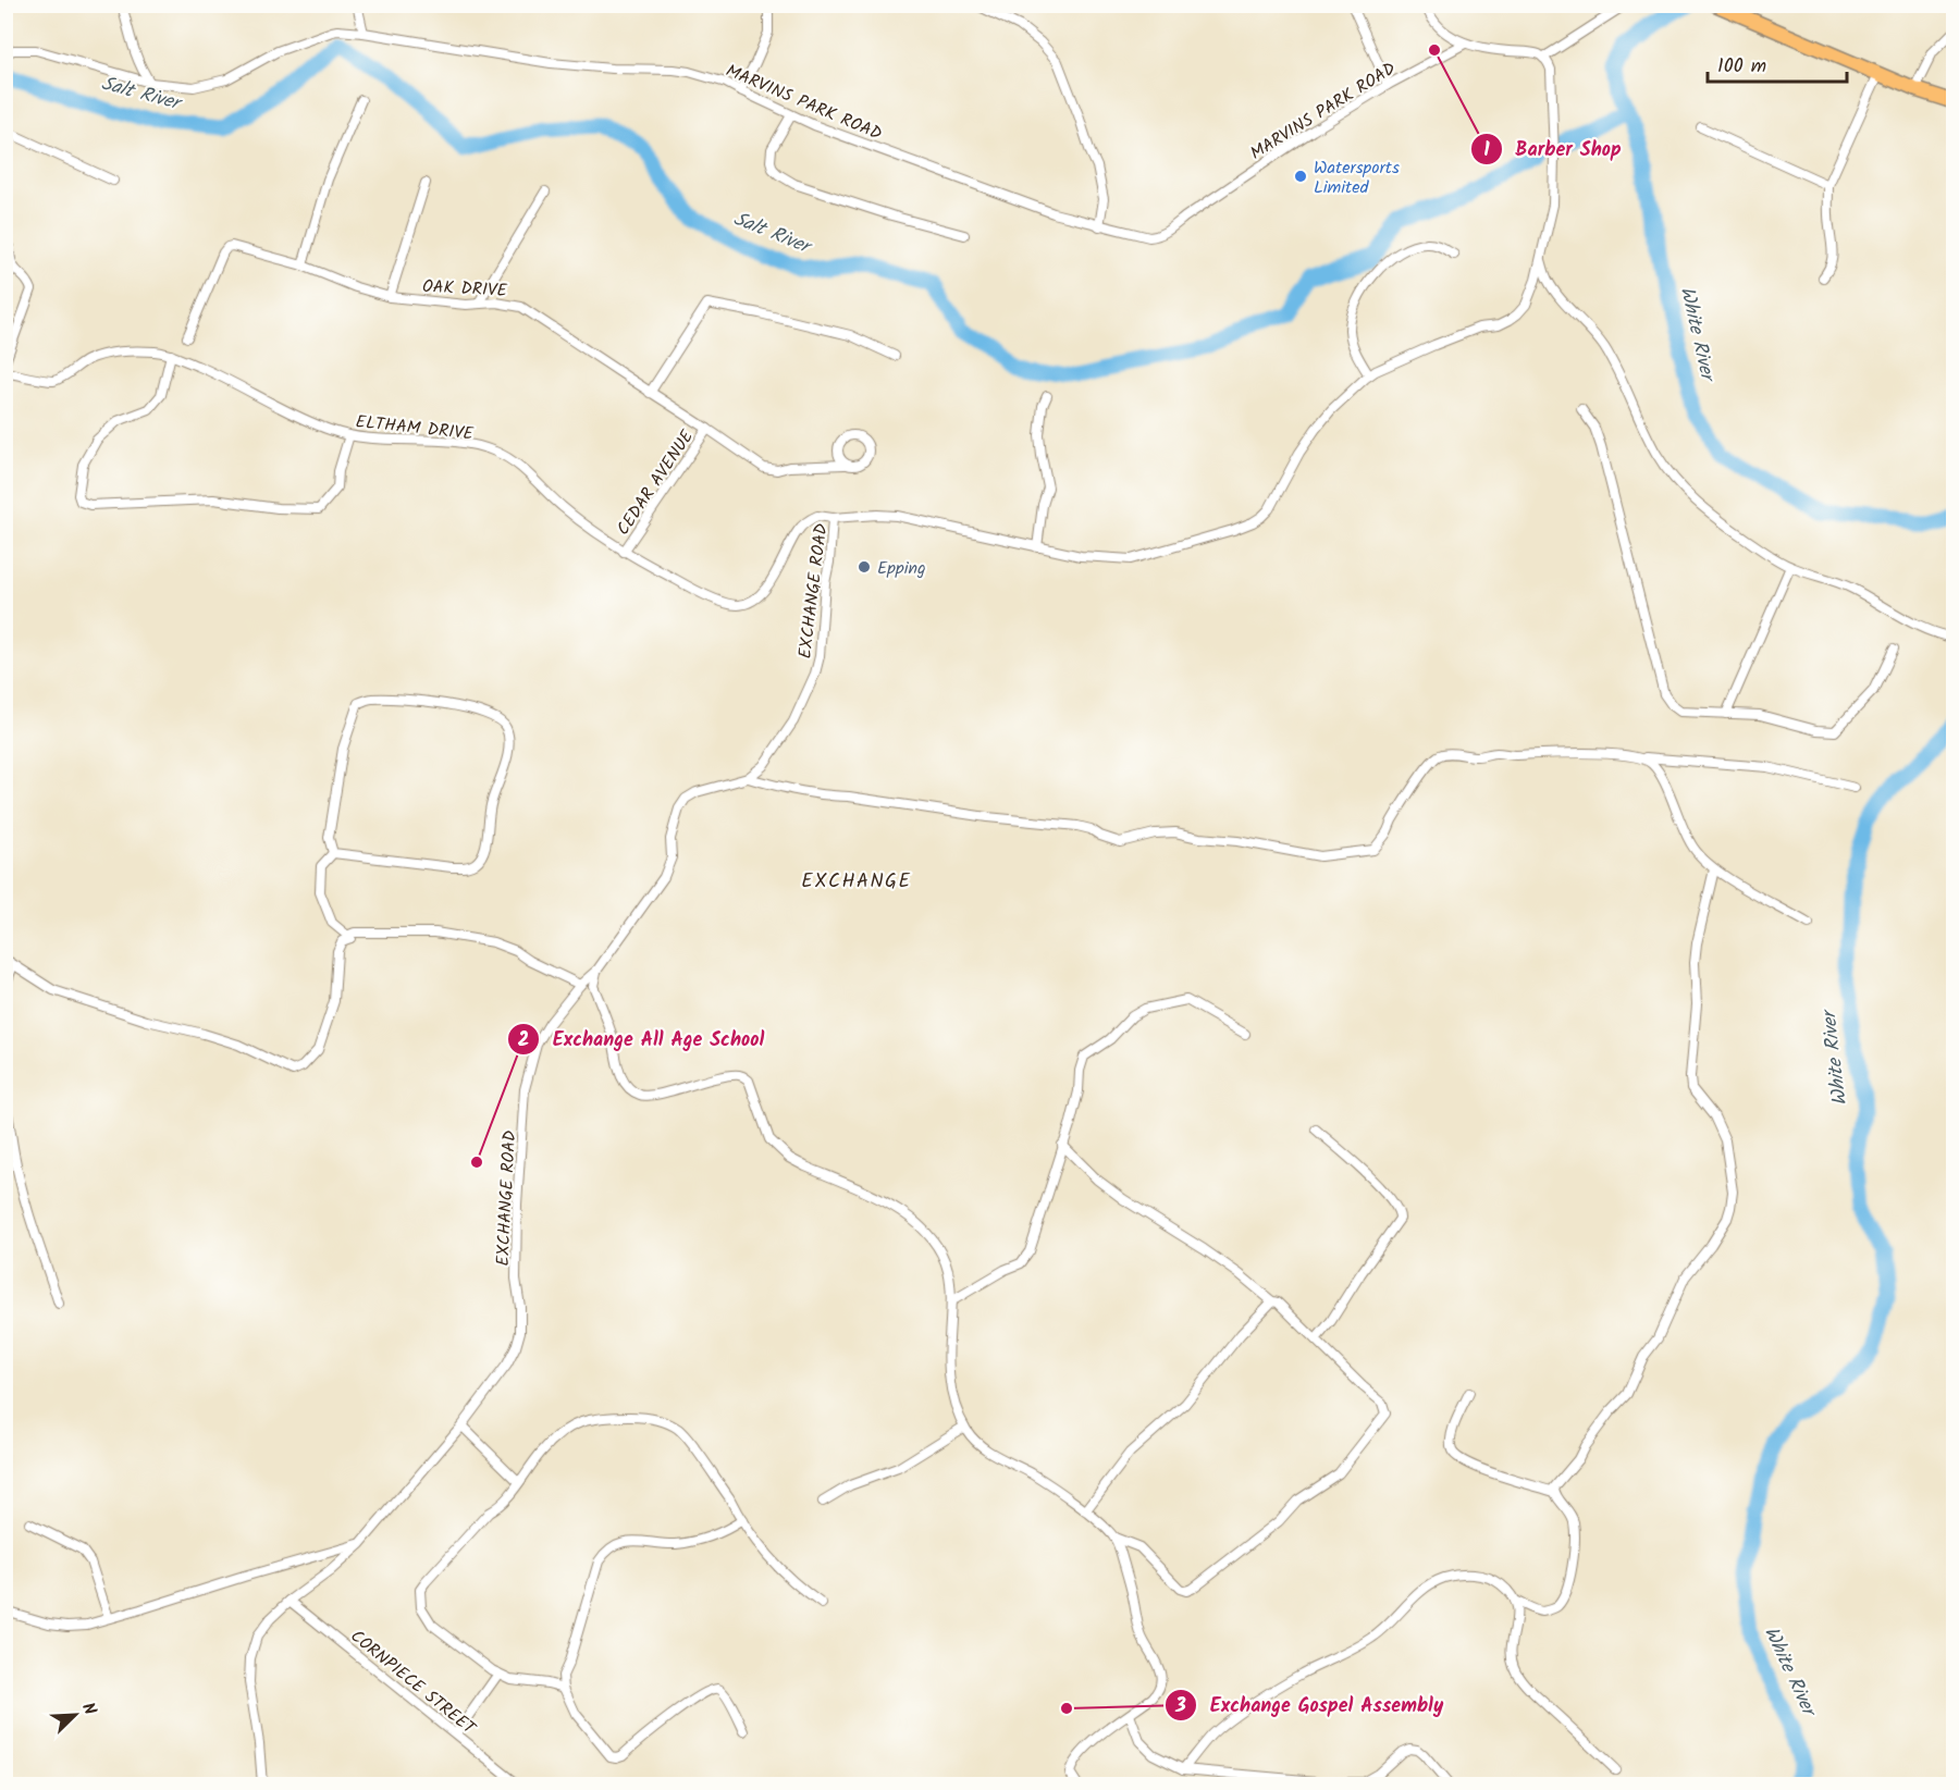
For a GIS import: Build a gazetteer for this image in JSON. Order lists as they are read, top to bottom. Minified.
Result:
{"streets":{"street":["MARVINS PARK ROAD","OAK DRIVE","ELTHAM DRIVE","CEDAR AVENUE","EXCHANGE ROAD","CORNPIECE STREET"]},"crossings":[["OAK DRIVE","CEDAR AVENUE"],["ELTHAM DRIVE","CEDAR AVENUE"],["ELTHAM DRIVE","EXCHANGE ROAD"],["EXCHANGE ROAD","CORNPIECE STREET"]],"districts":["EXCHANGE"],"water":["Salt River","White River"],"places":["Barber Shop","Watersports Limited","Epping","Exchange All Age School","Exchange Gospel Assembly"],"scale_bar":"100 m","north":"top right"}
